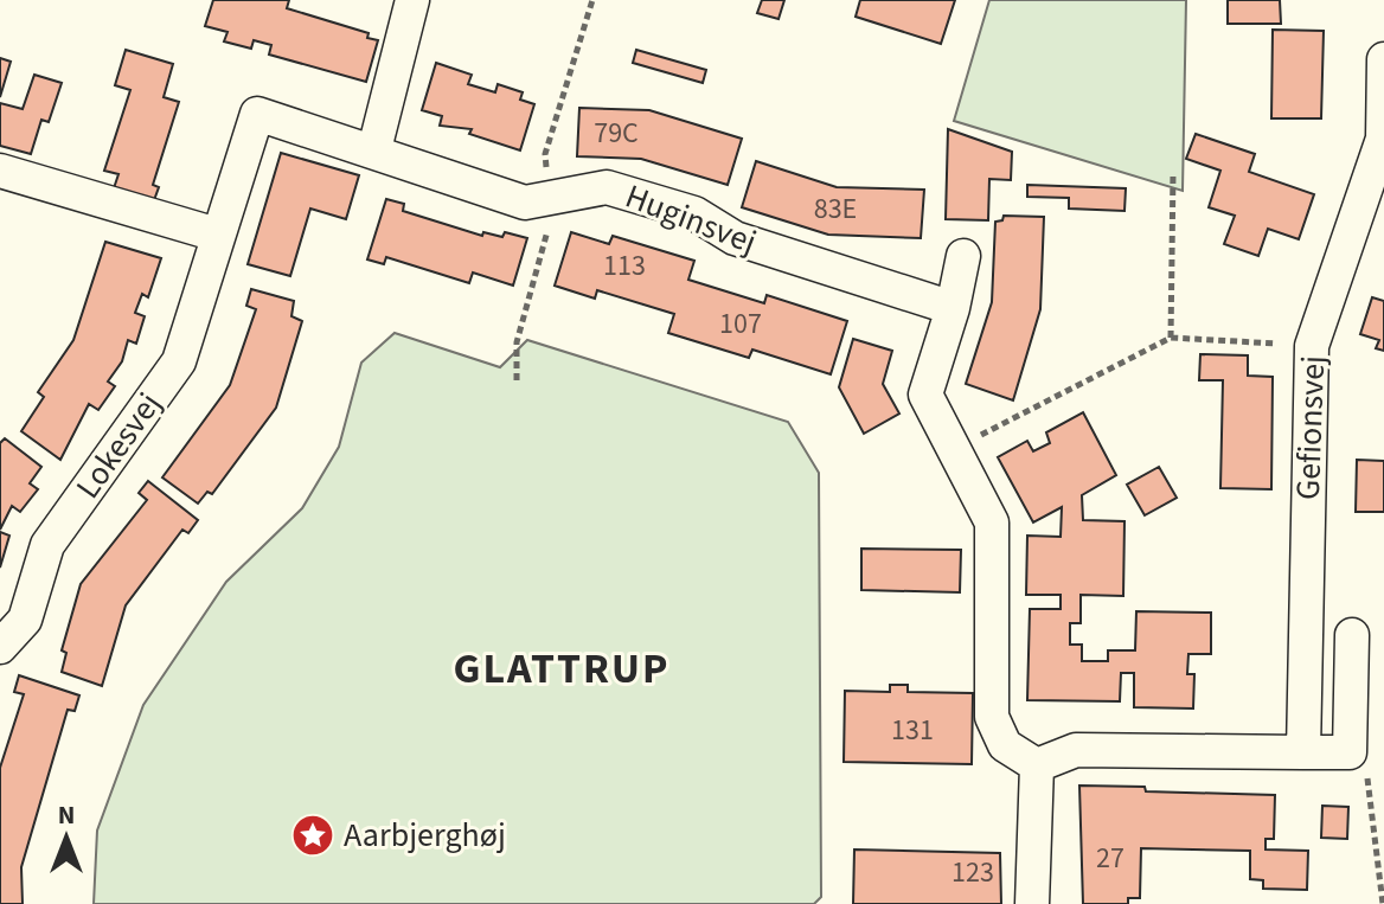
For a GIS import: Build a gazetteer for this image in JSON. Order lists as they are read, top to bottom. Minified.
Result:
{"streets":{"street":["Huginsvej","Gefionsvej","Lokesvej"]},"crossings":[["Huginsvej","Lokesvej"]],"districts":["GLATTRUP"],"places":{"place":["Aarbjerghøj"]},"house_numbers":["79C","83E","113","107","131","27","123"],"north":"top"}
